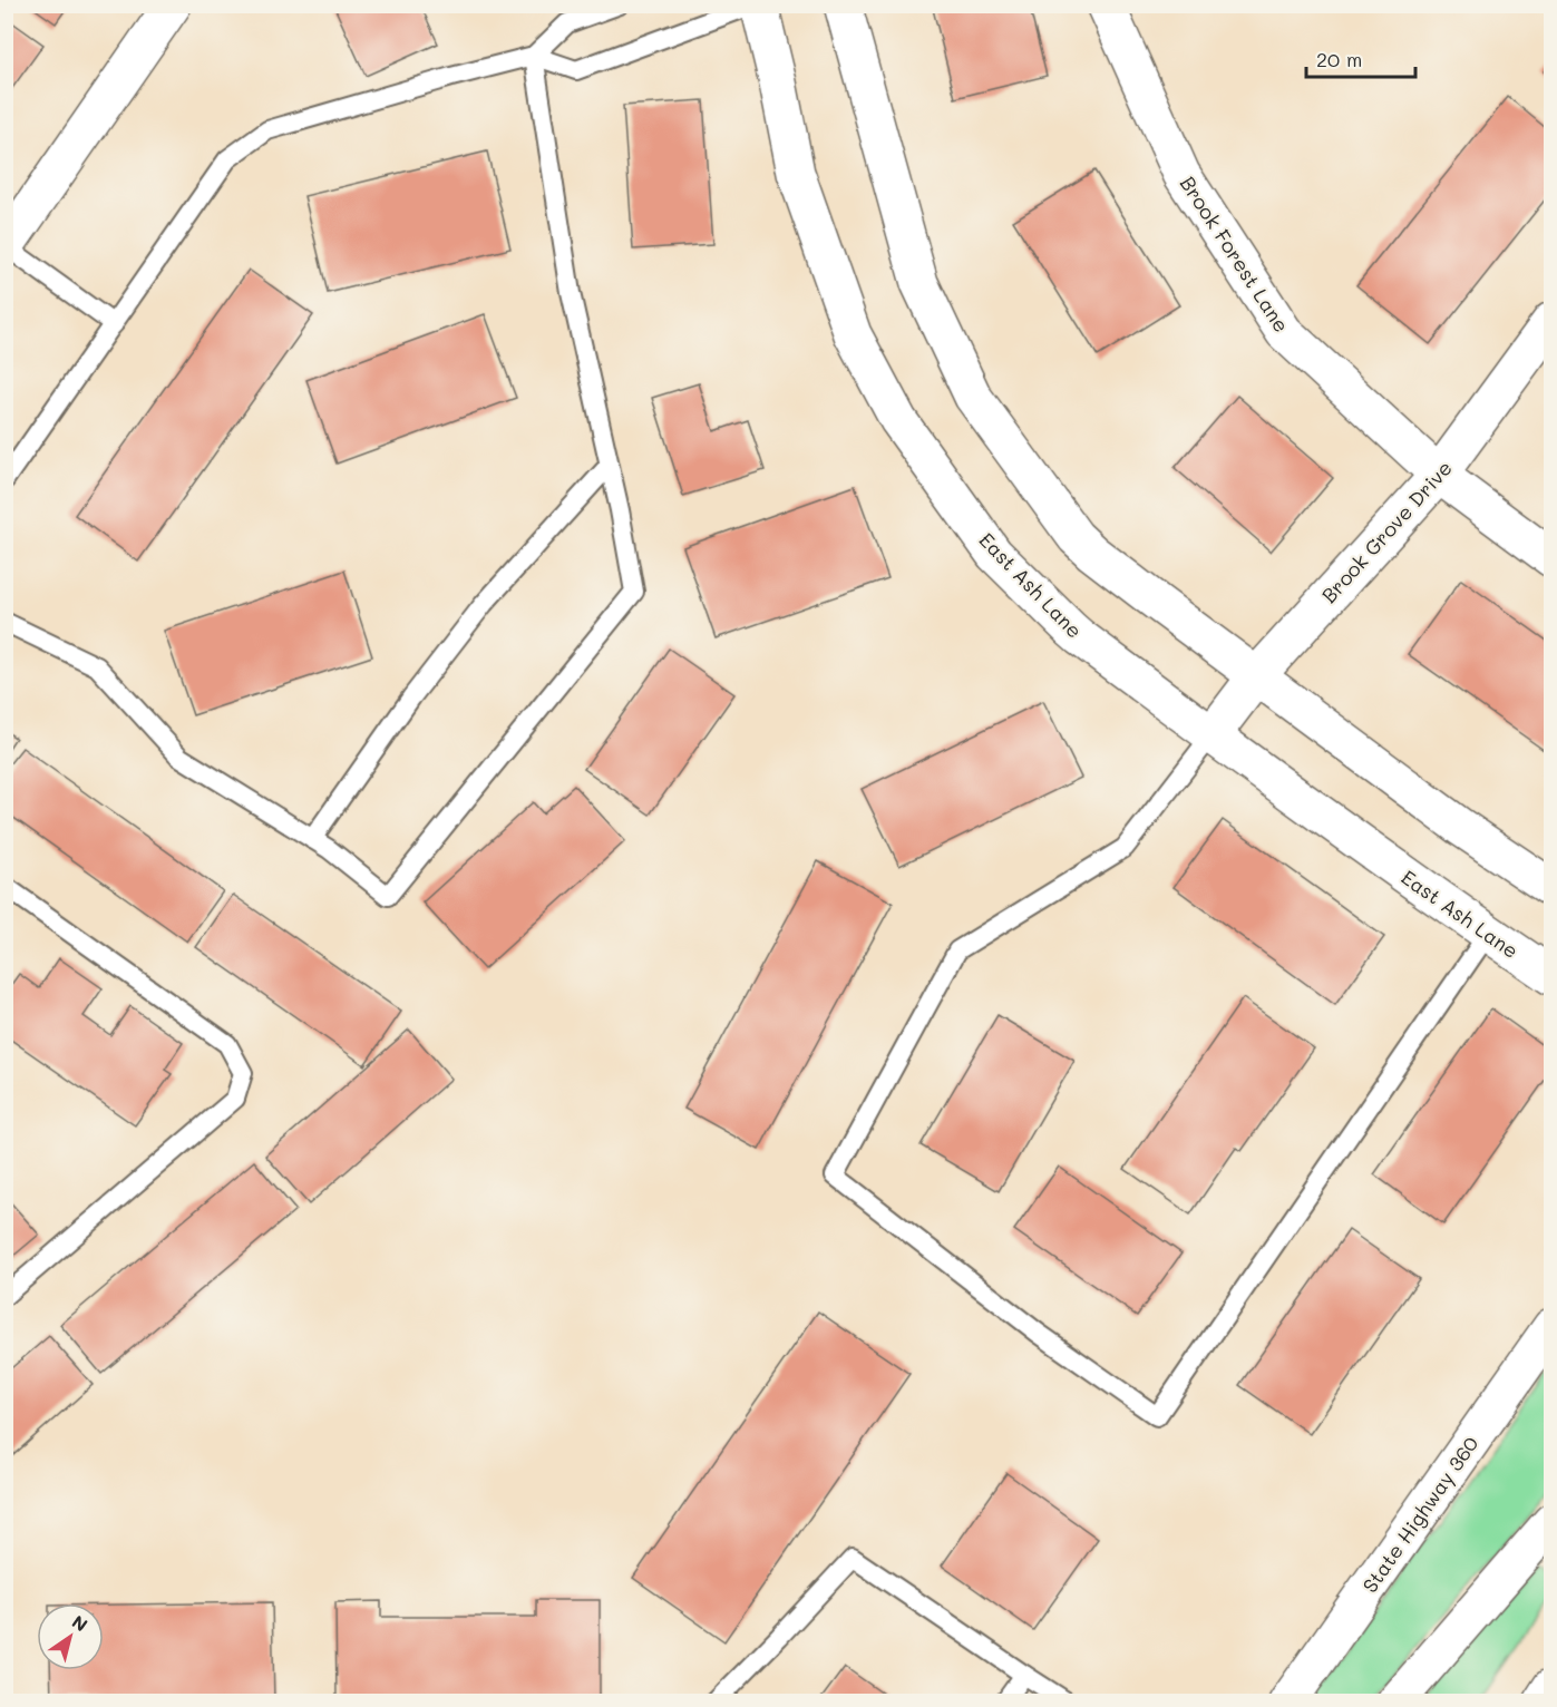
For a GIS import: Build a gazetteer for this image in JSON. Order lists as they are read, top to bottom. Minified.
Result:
{"streets":{"main road":["Brook Forest Lane","Brook Grove Drive","East Ash Lane","State Highway 360"]},"crossings":[["Brook Forest Lane","Brook Grove Drive"],["Brook Grove Drive","East Ash Lane"]],"scale_bar":"20 m","north":"top right"}
